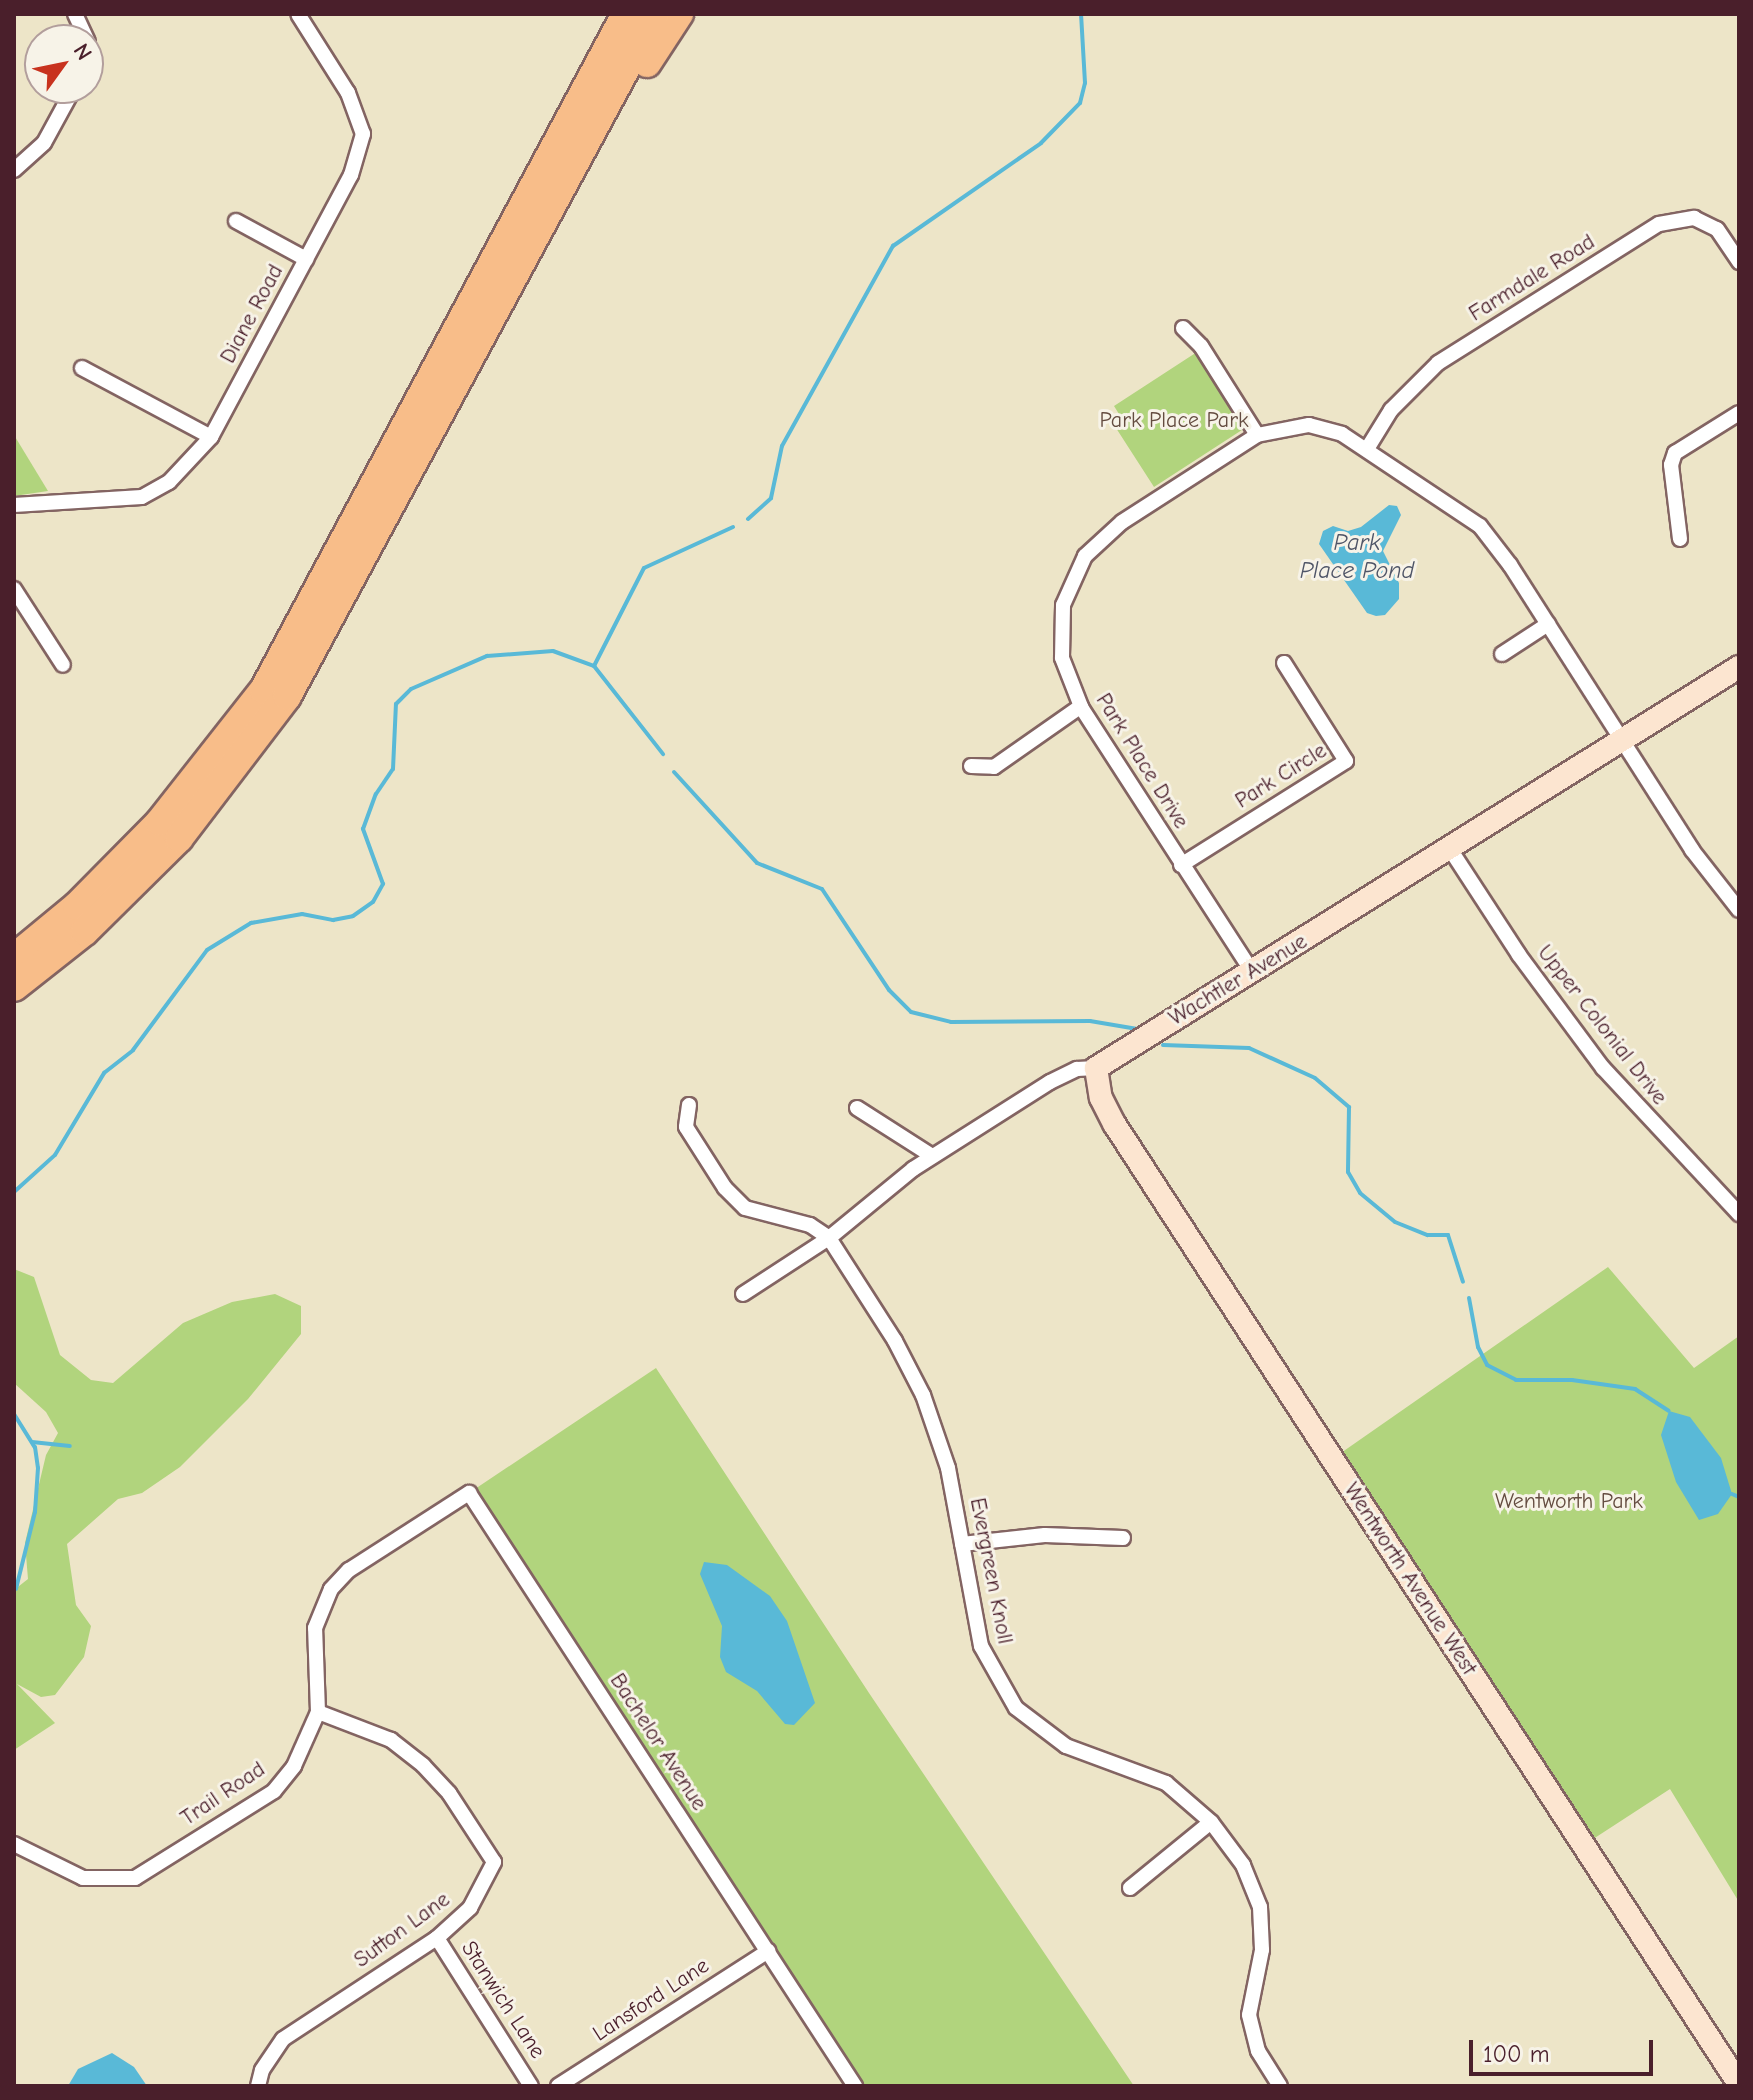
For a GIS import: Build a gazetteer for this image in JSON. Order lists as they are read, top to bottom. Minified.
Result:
{"streets":{"street":["Farmdale Road","Diane Road","Park Place Drive","Park Circle","Wachtler Avenue","Upper Colonial Drive","Evergreen Knoll","Wentworth Avenue West","Bachelor Avenue","Trail Road","Sutton Lane","Stanwich Lane","Lansford Lane"]},"crossings":[["Farmdale Road","Park Place Drive"],["Park Place Drive","Park Circle"],["Park Place Drive","Wachtler Avenue"],["Wachtler Avenue","Upper Colonial Drive"],["Wachtler Avenue","Evergreen Knoll"],["Wachtler Avenue","Wentworth Avenue West"],["Bachelor Avenue","Trail Road"],["Bachelor Avenue","Lansford Lane"],["Trail Road","Sutton Lane"],["Sutton Lane","Stanwich Lane"]],"water":["Park Place Pond"],"parks":["Park Place Park","Wentworth Park"],"scale_bar":"100 m","north":"top right"}
